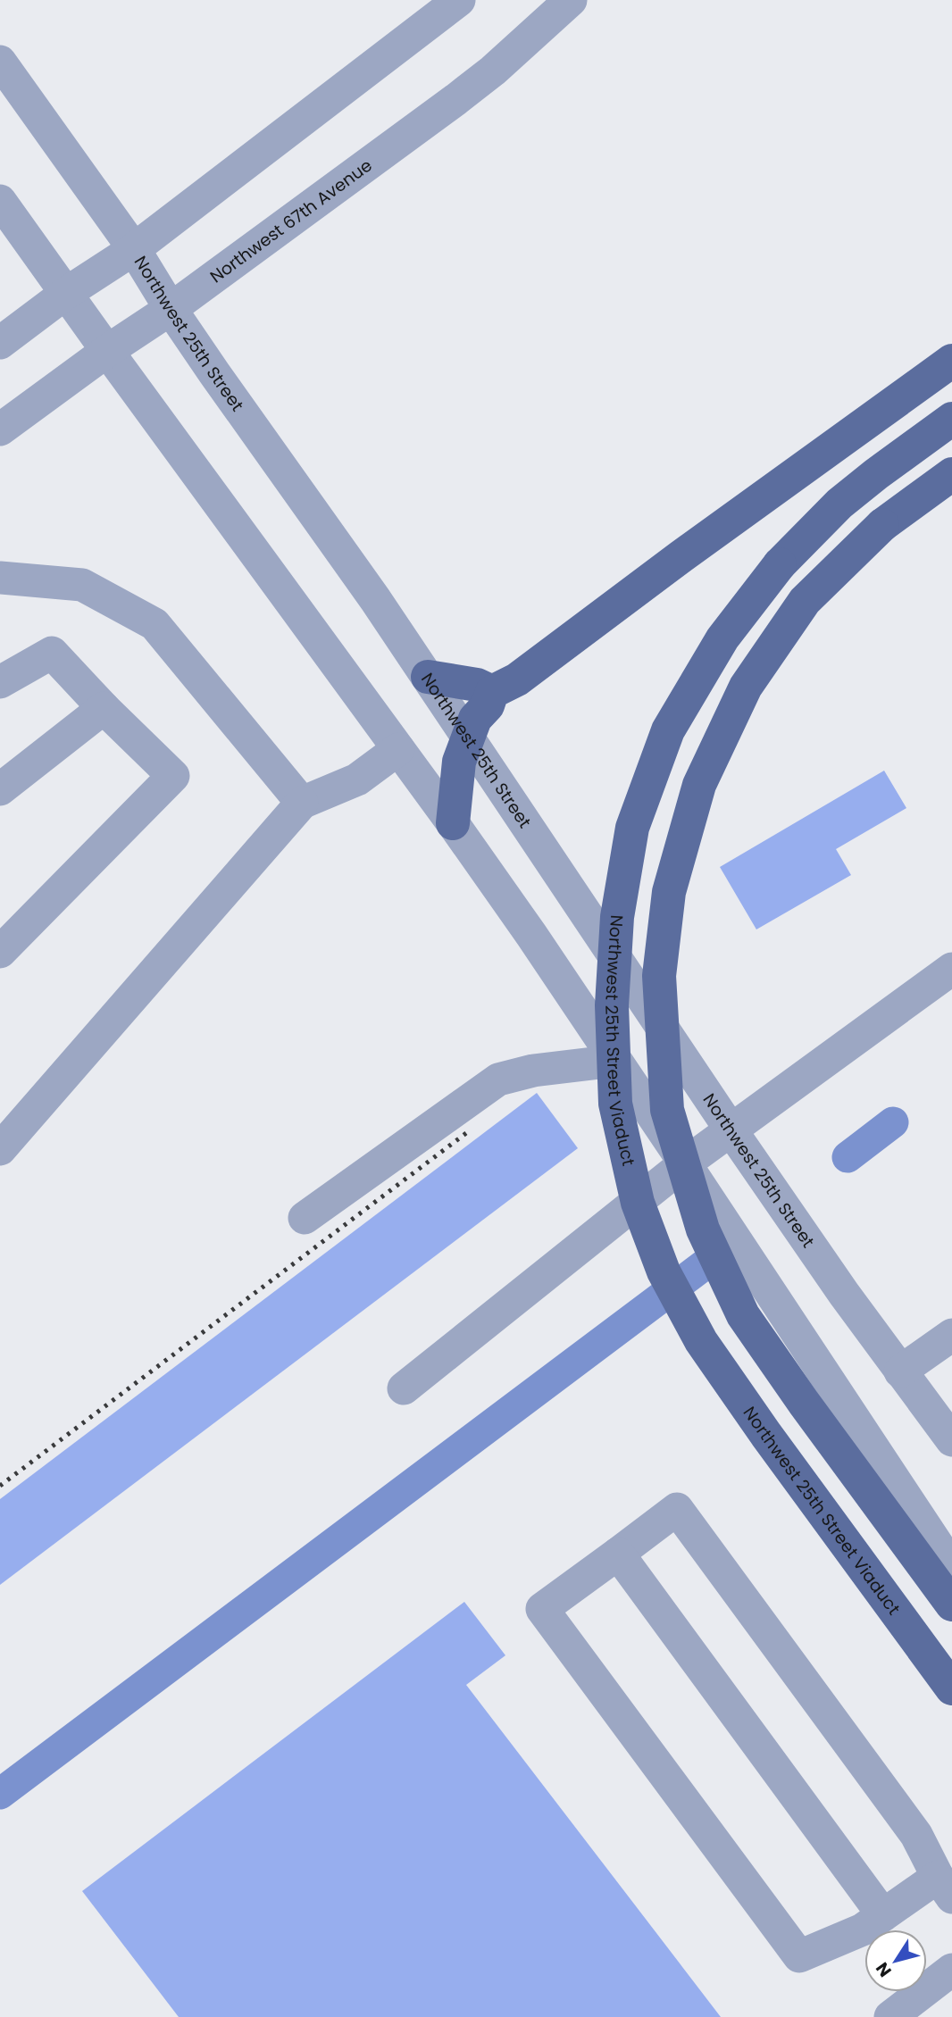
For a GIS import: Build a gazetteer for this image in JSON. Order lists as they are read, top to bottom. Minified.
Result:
{"streets":{"main road":["Northwest 25th Street Viaduct"],"street":["Northwest 67th Avenue","Northwest 25th Street"]},"crossings":[["Northwest 67th Avenue","Northwest 25th Street"]],"north":"bottom left"}
